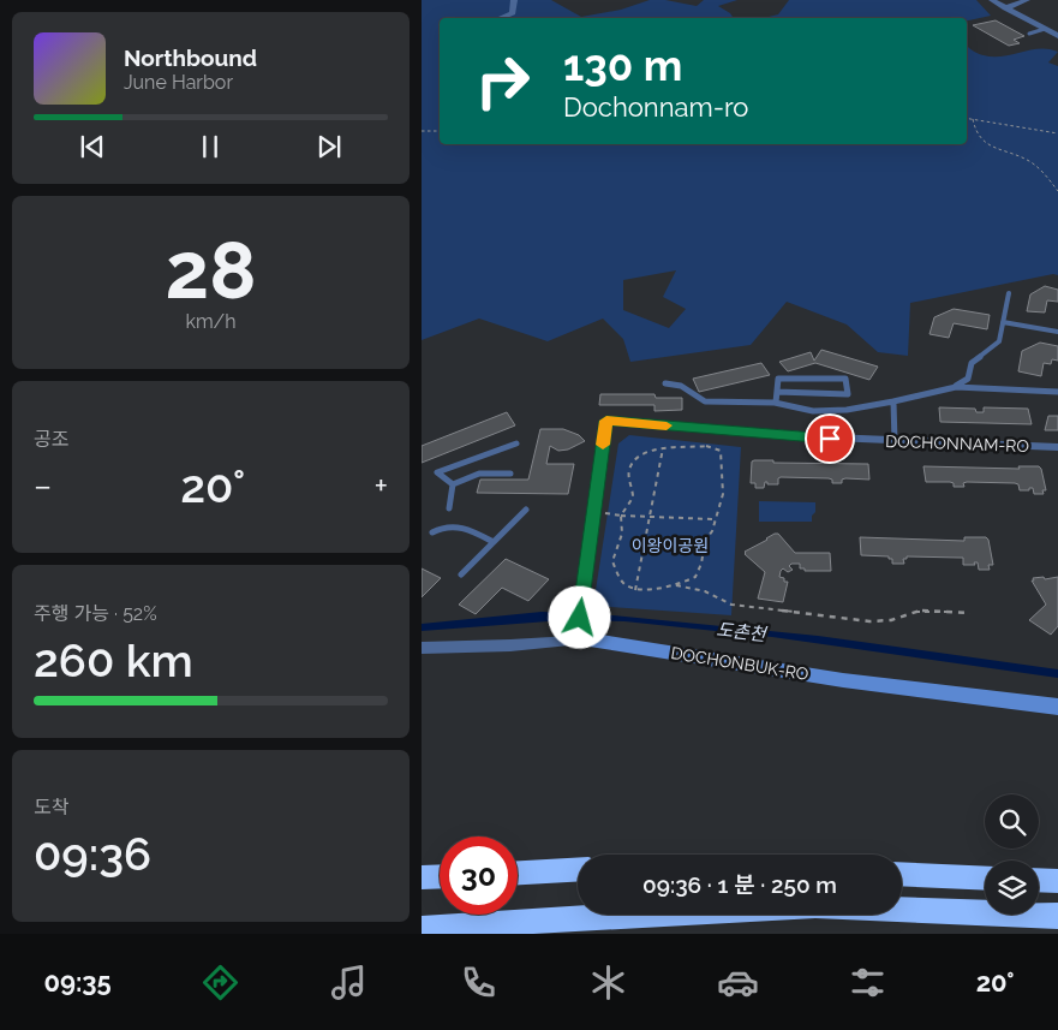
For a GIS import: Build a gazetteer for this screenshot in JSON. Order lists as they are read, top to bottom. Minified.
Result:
{"streets":{"street":["DOCHONNAM-RO","DOCHONBUK-RO"]},"crossings":[["DOCHONNAM-RO","DOCHONBUK-RO"]],"water":["도촌천"],"parks":["이왕이공원"],"page":{"turn":["130 m","Dochonnam-ro"],"song":["Northbound","June Harbor"],"tile":[["28","km/h"],"공조",["주행 가능 · 52%","260 km"],["도착","09:36"]],"heat":["−","20°","+"],"limit":"30","trip":"09:36 · 1 분 · 250 m","tabs":["09:35","20°"]}}
